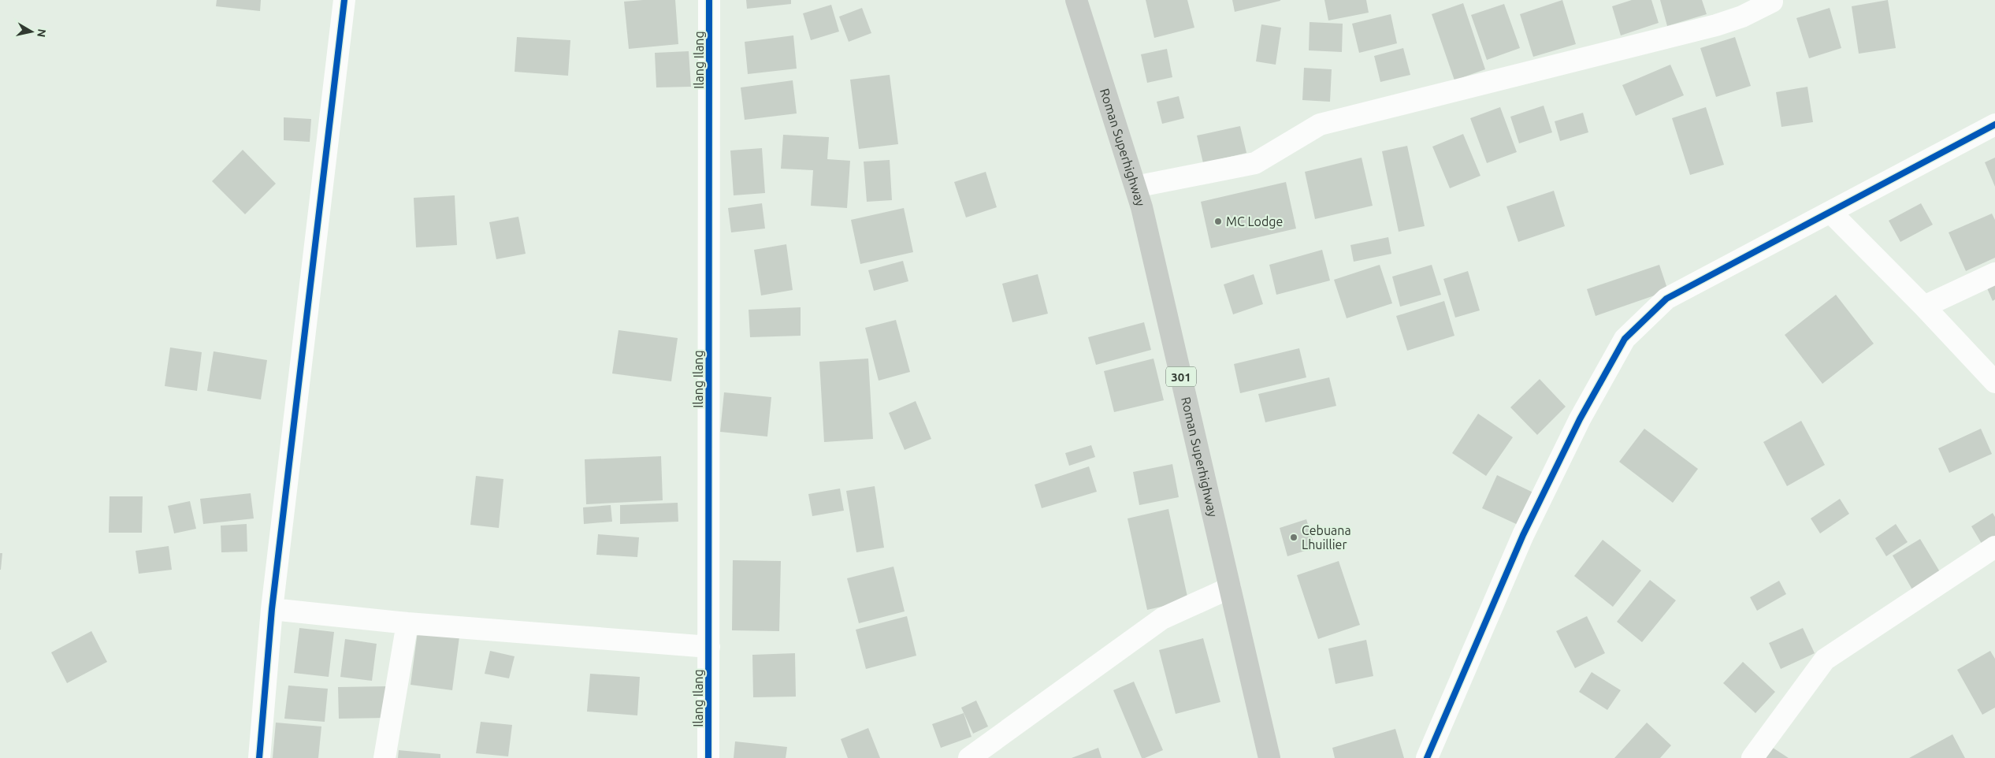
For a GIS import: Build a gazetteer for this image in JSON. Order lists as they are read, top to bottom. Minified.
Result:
{"streets":{"main road":["Roman Superhighway","301"],"street":["Ilang Ilang"]},"places":["MC Lodge","Cebuana Lhuillier"],"north":"right"}
